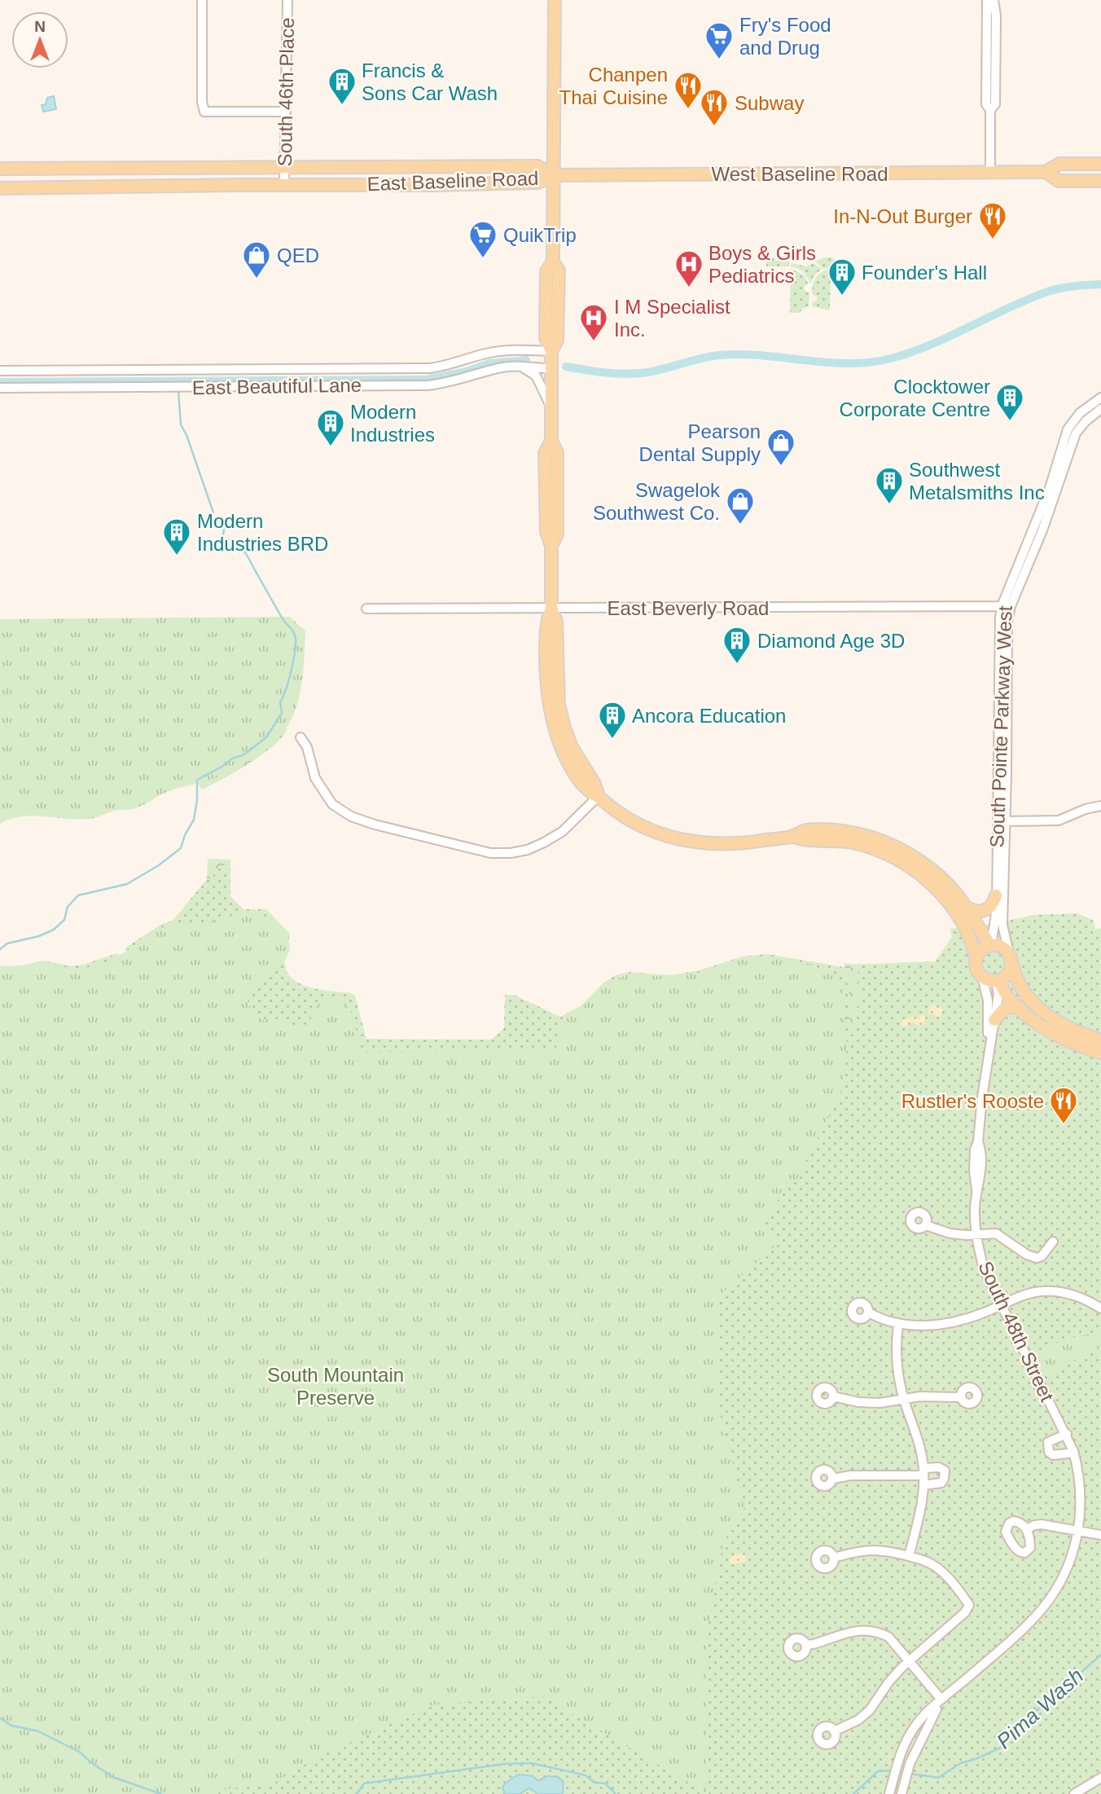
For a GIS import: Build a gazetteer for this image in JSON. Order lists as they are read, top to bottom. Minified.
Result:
{"streets":{"main road":["West Baseline Road","East Baseline Road"],"street":["South 46th Place","East Beautiful Lane","East Beverly Road","South Pointe Parkway West","South 48th Street"]},"crossings":[["South 46th Place","East Baseline Road"],["West Baseline Road","East Baseline Road"],["East Beverly Road","South Pointe Parkway West"],["South Pointe Parkway West","South 48th Street"]],"water":["Pima Wash"],"parks":["South Mountain Preserve"],"places":{"supermarket":["Fry's Food and Drug","QuikTrip"],"building":["Francis & Sons Car Wash","Founder's Hall","Clocktower Corporate Centre","Modern Industries","Southwest Metalsmiths Inc","Modern Industries BRD","Diamond Age 3D","Ancora Education"],"restaurant":["Chanpen Thai Cuisine","Subway","In-N-Out Burger","Rustler's Rooste"],"shop":["QED","Pearson Dental Supply","Swagelok Southwest Co."],"hospital":["Boys & Girls Pediatrics","I M Specialist Inc."]},"north":"top"}
